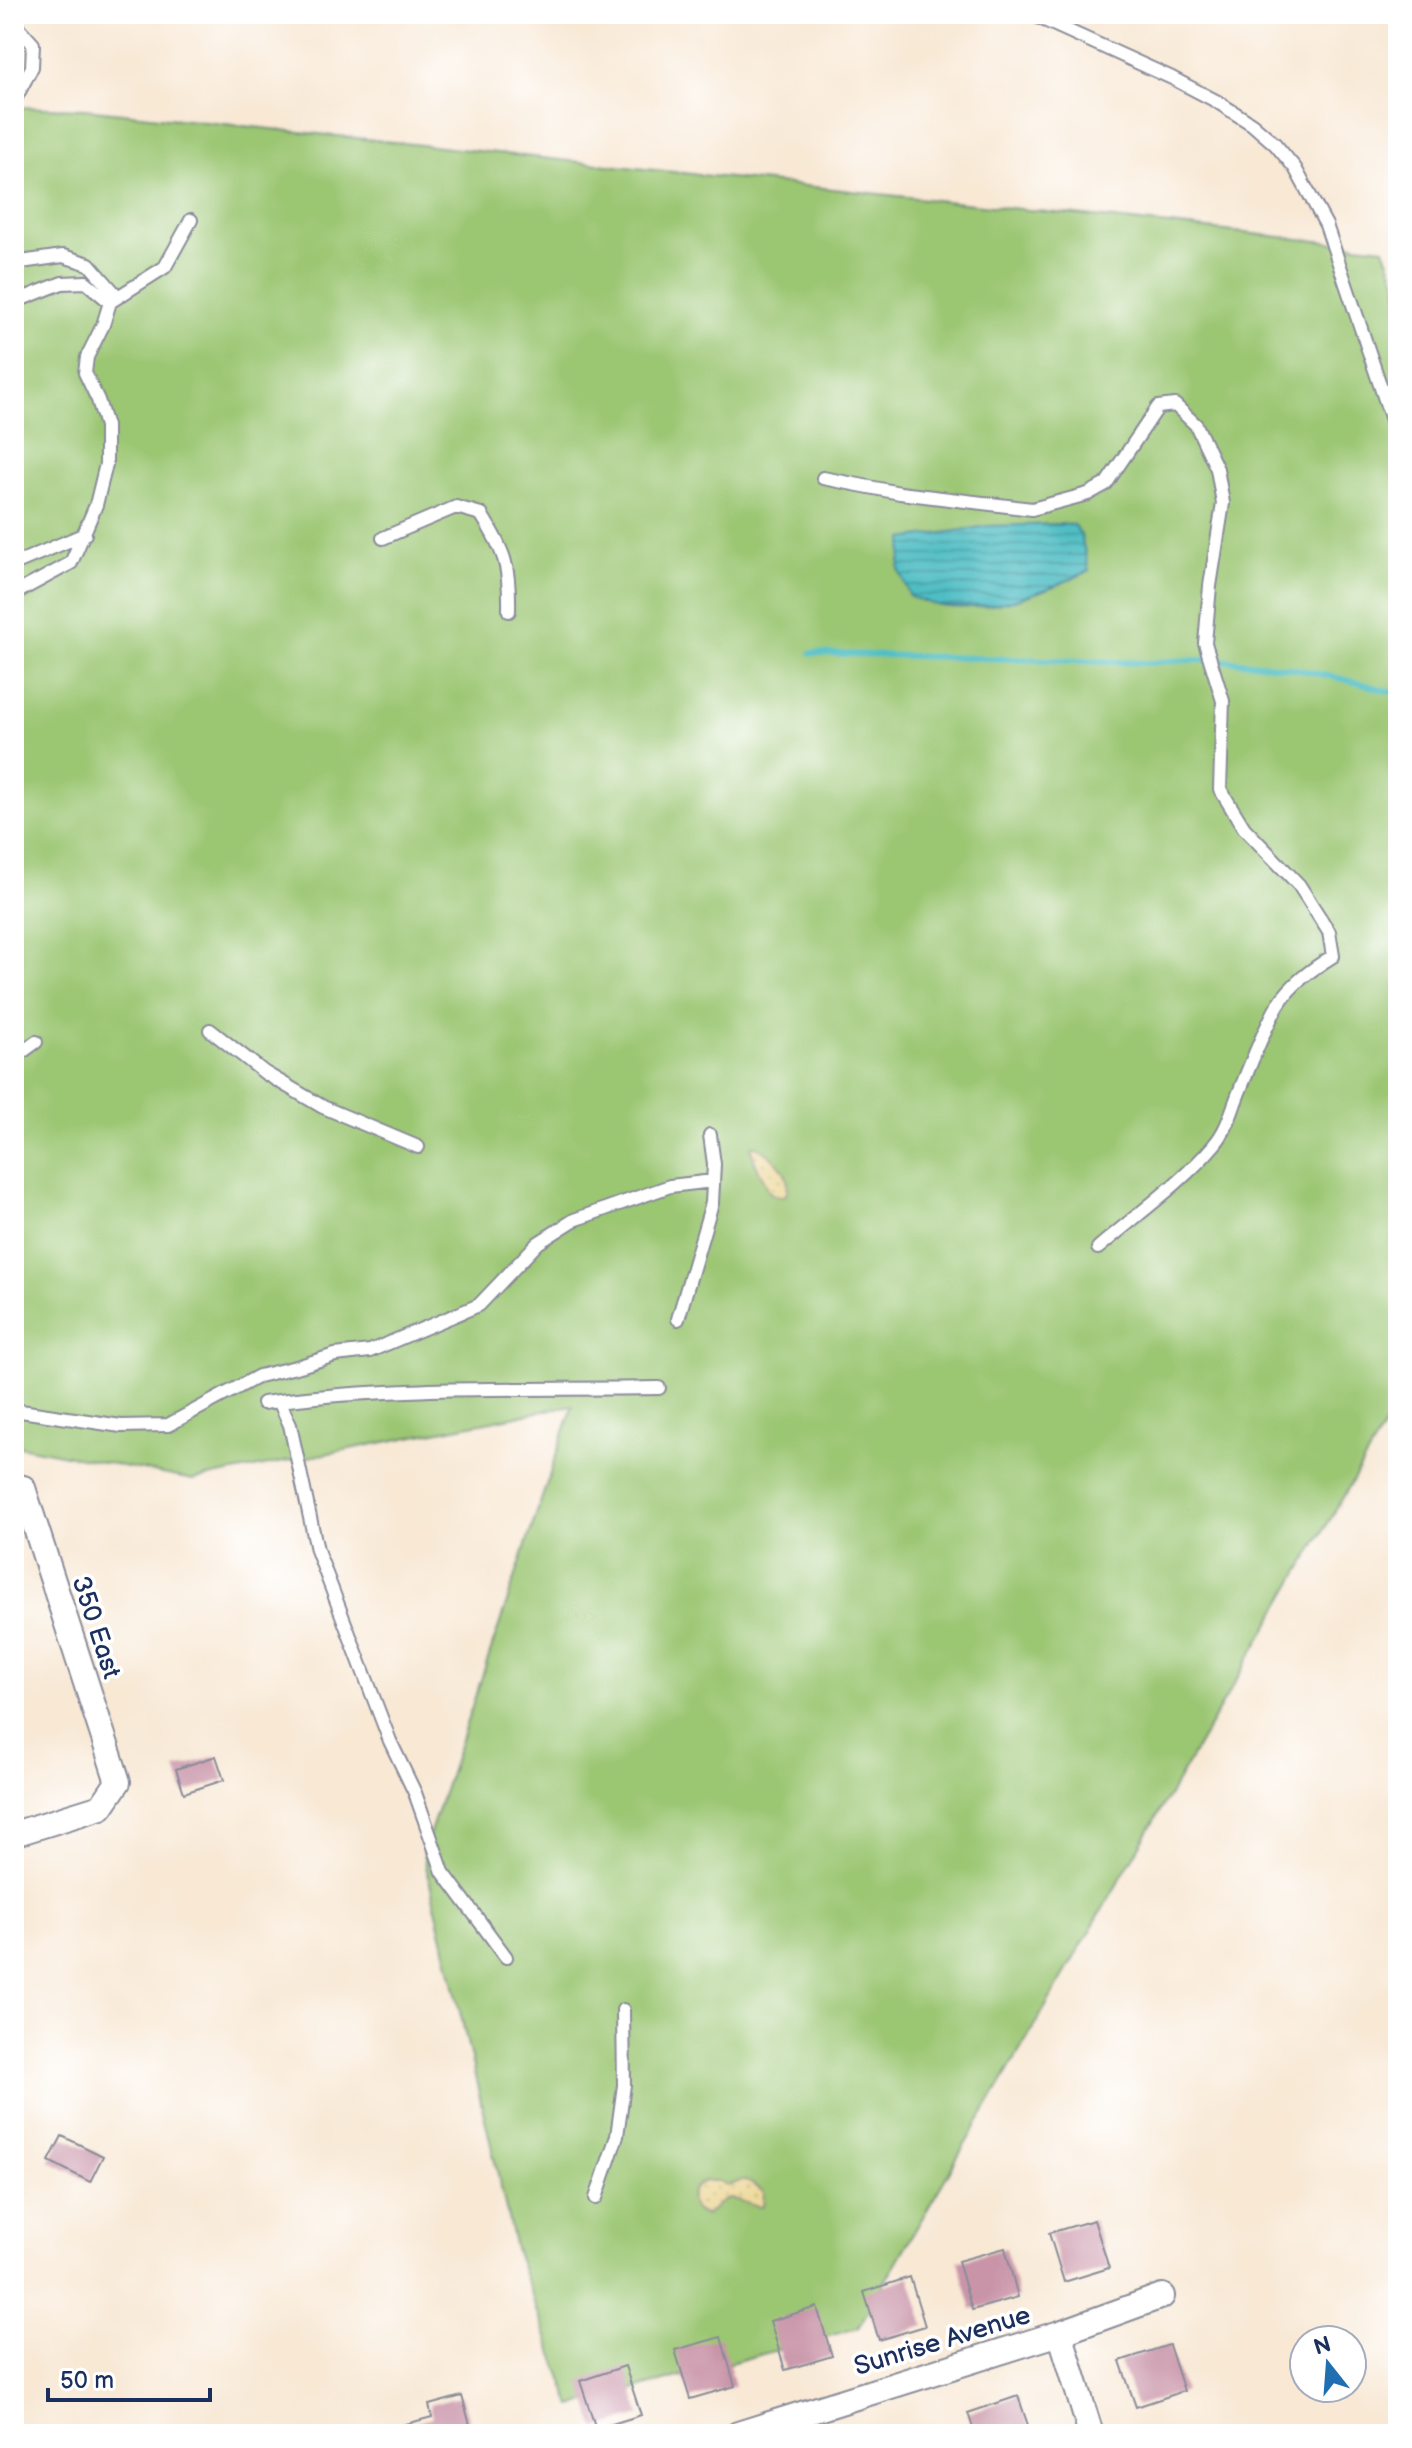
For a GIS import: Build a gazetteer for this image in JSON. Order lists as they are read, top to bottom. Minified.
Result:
{"streets":{"street":["350 East","Sunrise Avenue"]},"scale_bar":"50 m","north":"top"}
